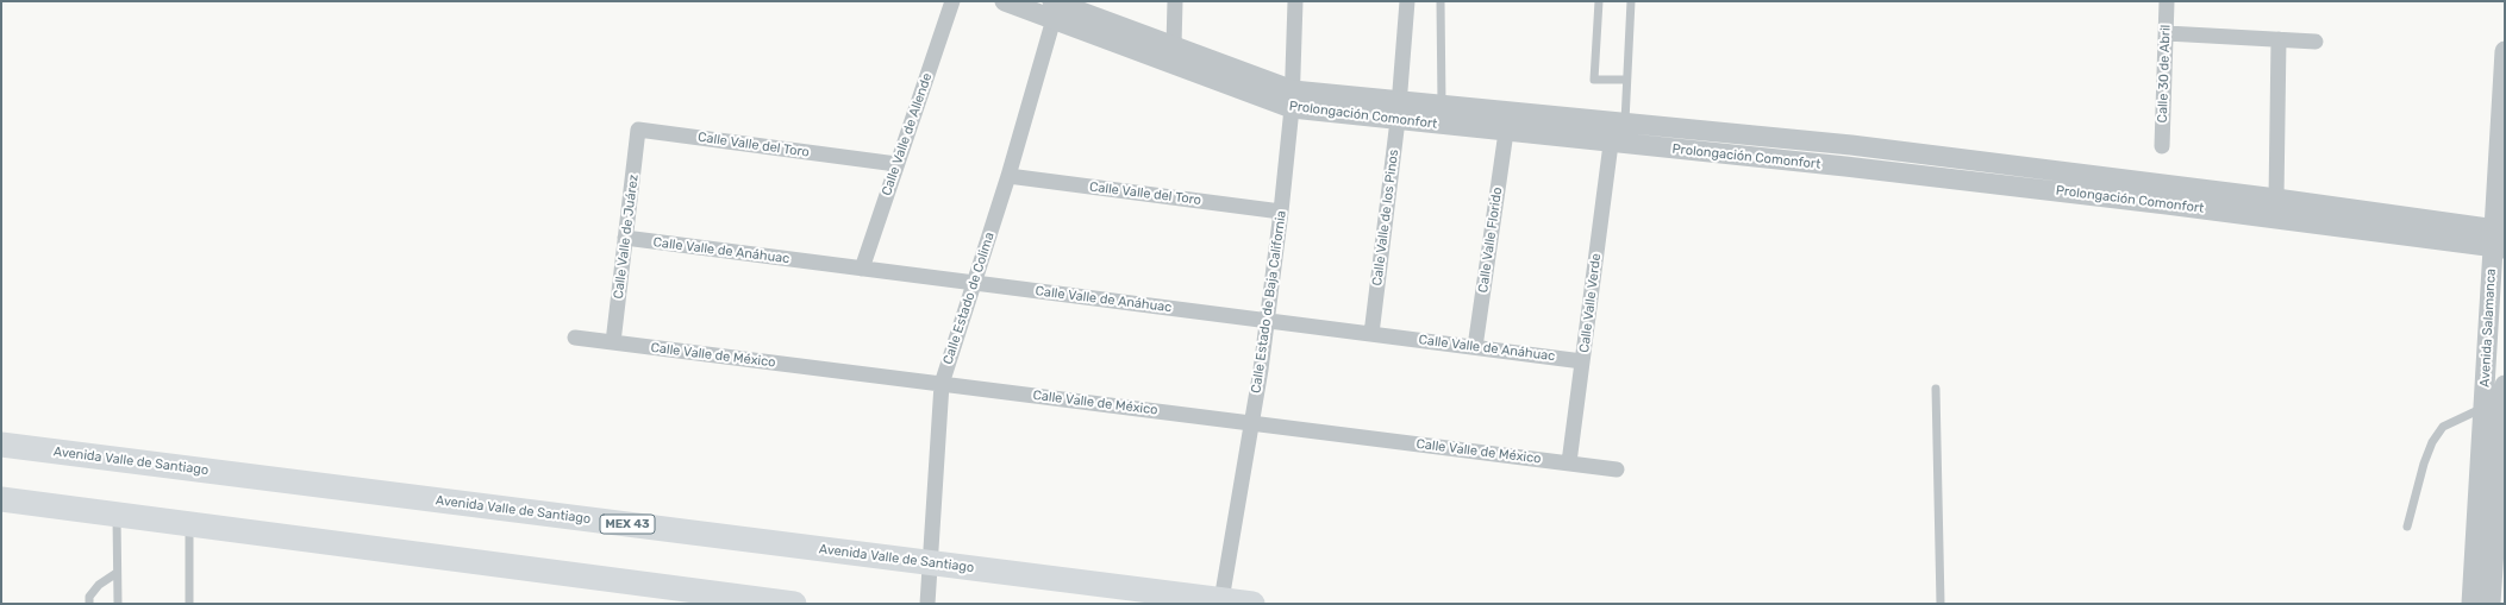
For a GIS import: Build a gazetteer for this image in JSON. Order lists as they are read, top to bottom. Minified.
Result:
{"streets":{"main road":["Avenida Valle de Santiago","MEX 43"],"street":["Calle 30 de Abril","Prolongación Comonfort","Calle Valle de Allende","Calle Valle del Toro","Calle Valle de los Pinos","Calle Valle de Juárez","Calle Valle Florido","Calle Valle de Anáhuac","Calle Estado de Colima","Calle Estado de Baja California","Calle Valle Verde","Avenida Salamanca","Calle Valle de México"]},"crossings":[["Prolongación Comonfort","Calle Valle de los Pinos"],["Prolongación Comonfort","Calle Valle Florido"],["Prolongación Comonfort","Calle Estado de Colima"],["Prolongación Comonfort","Calle Estado de Baja California"],["Prolongación Comonfort","Calle Valle Verde"],["Prolongación Comonfort","Avenida Salamanca"],["Calle Valle de Allende","Calle Valle del Toro"],["Calle Valle de Allende","Calle Valle de Anáhuac"],["Calle Valle del Toro","Calle Valle de Juárez"],["Calle Valle del Toro","Calle Estado de Colima"],["Calle Valle del Toro","Calle Estado de Baja California"],["Calle Valle de los Pinos","Calle Valle de Anáhuac"],["Calle Valle de Juárez","Calle Valle de Anáhuac"],["Calle Valle de Juárez","Calle Valle de México"],["Calle Valle Florido","Calle Valle de Anáhuac"],["Calle Valle de Anáhuac","Calle Estado de Colima"],["Calle Valle de Anáhuac","Calle Estado de Baja California"],["Calle Valle de Anáhuac","Calle Valle Verde"],["Calle Estado de Colima","Calle Valle de México"],["Calle Estado de Colima","Avenida Valle de Santiago"],["Calle Estado de Baja California","Calle Valle de México"],["Calle Estado de Baja California","Avenida Valle de Santiago"],["Calle Valle Verde","Calle Valle de México"]]}
